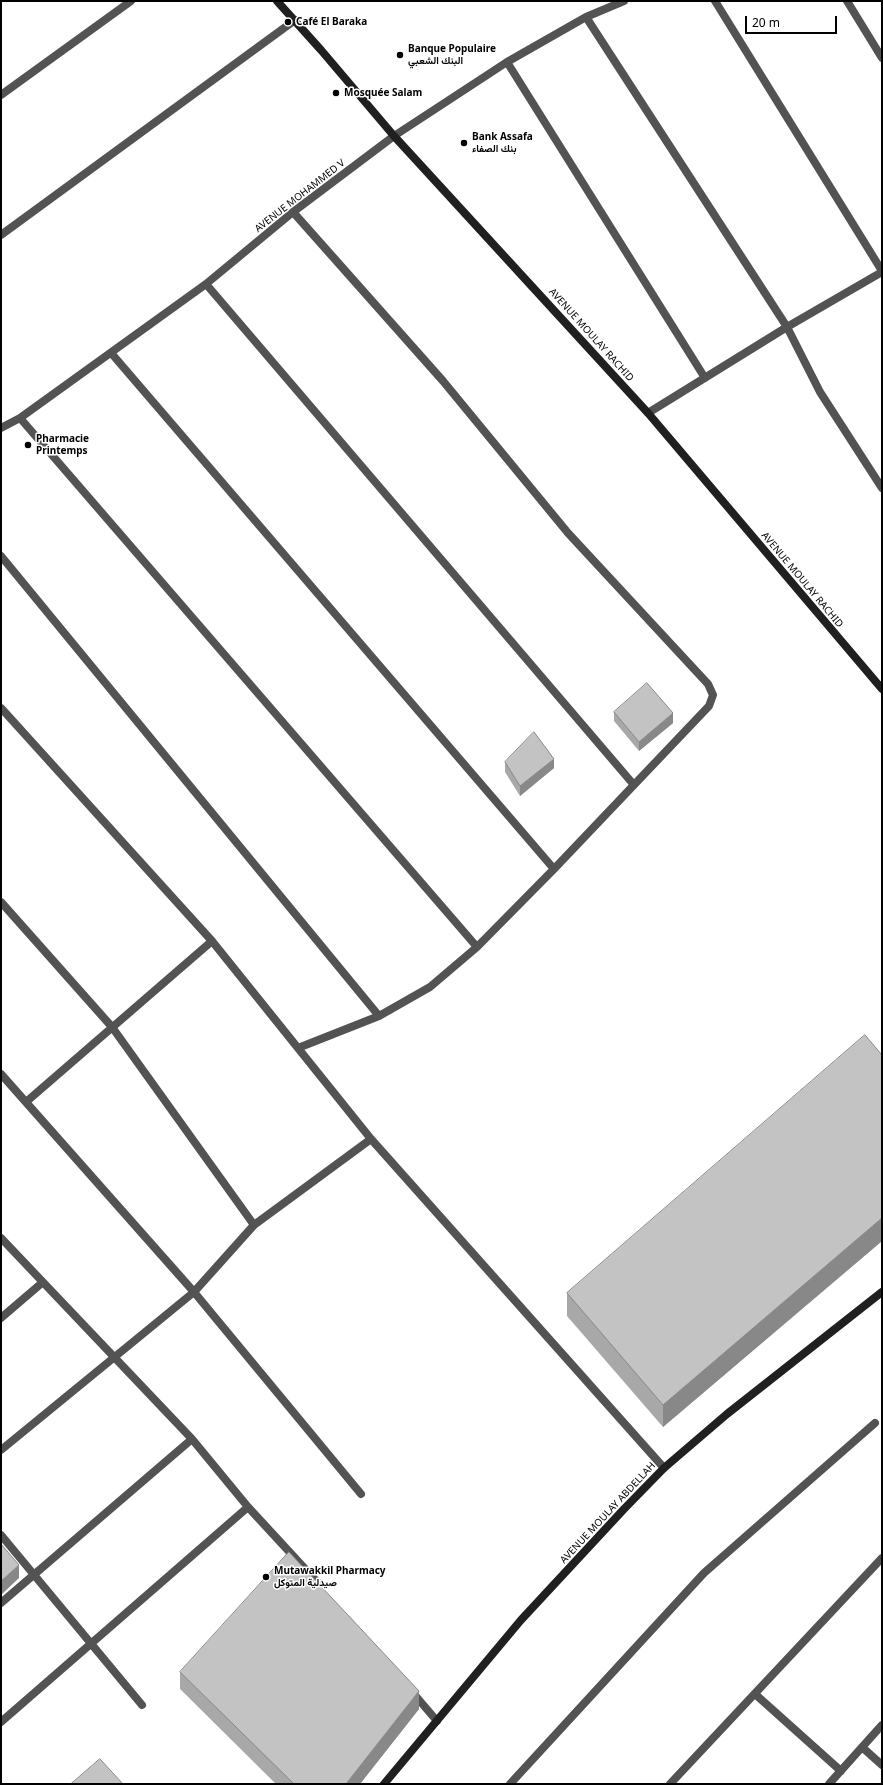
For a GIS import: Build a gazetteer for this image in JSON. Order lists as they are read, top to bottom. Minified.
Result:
{"streets":{"street":["AVENUE MOHAMMED V","AVENUE MOULAY RACHID","AVENUE MOULAY ABDELLAH"]},"crossings":[["AVENUE MOHAMMED V","AVENUE MOULAY RACHID"]],"places":["Café El Baraka","Banque Populaire البنك الشعبي","Mosquée Salam","Bank Assafa بنك الصفاء","Pharmacie Printemps","Mutawakkil Pharmacy صيدلية المتوكل"],"scale_bar":"20 m"}
